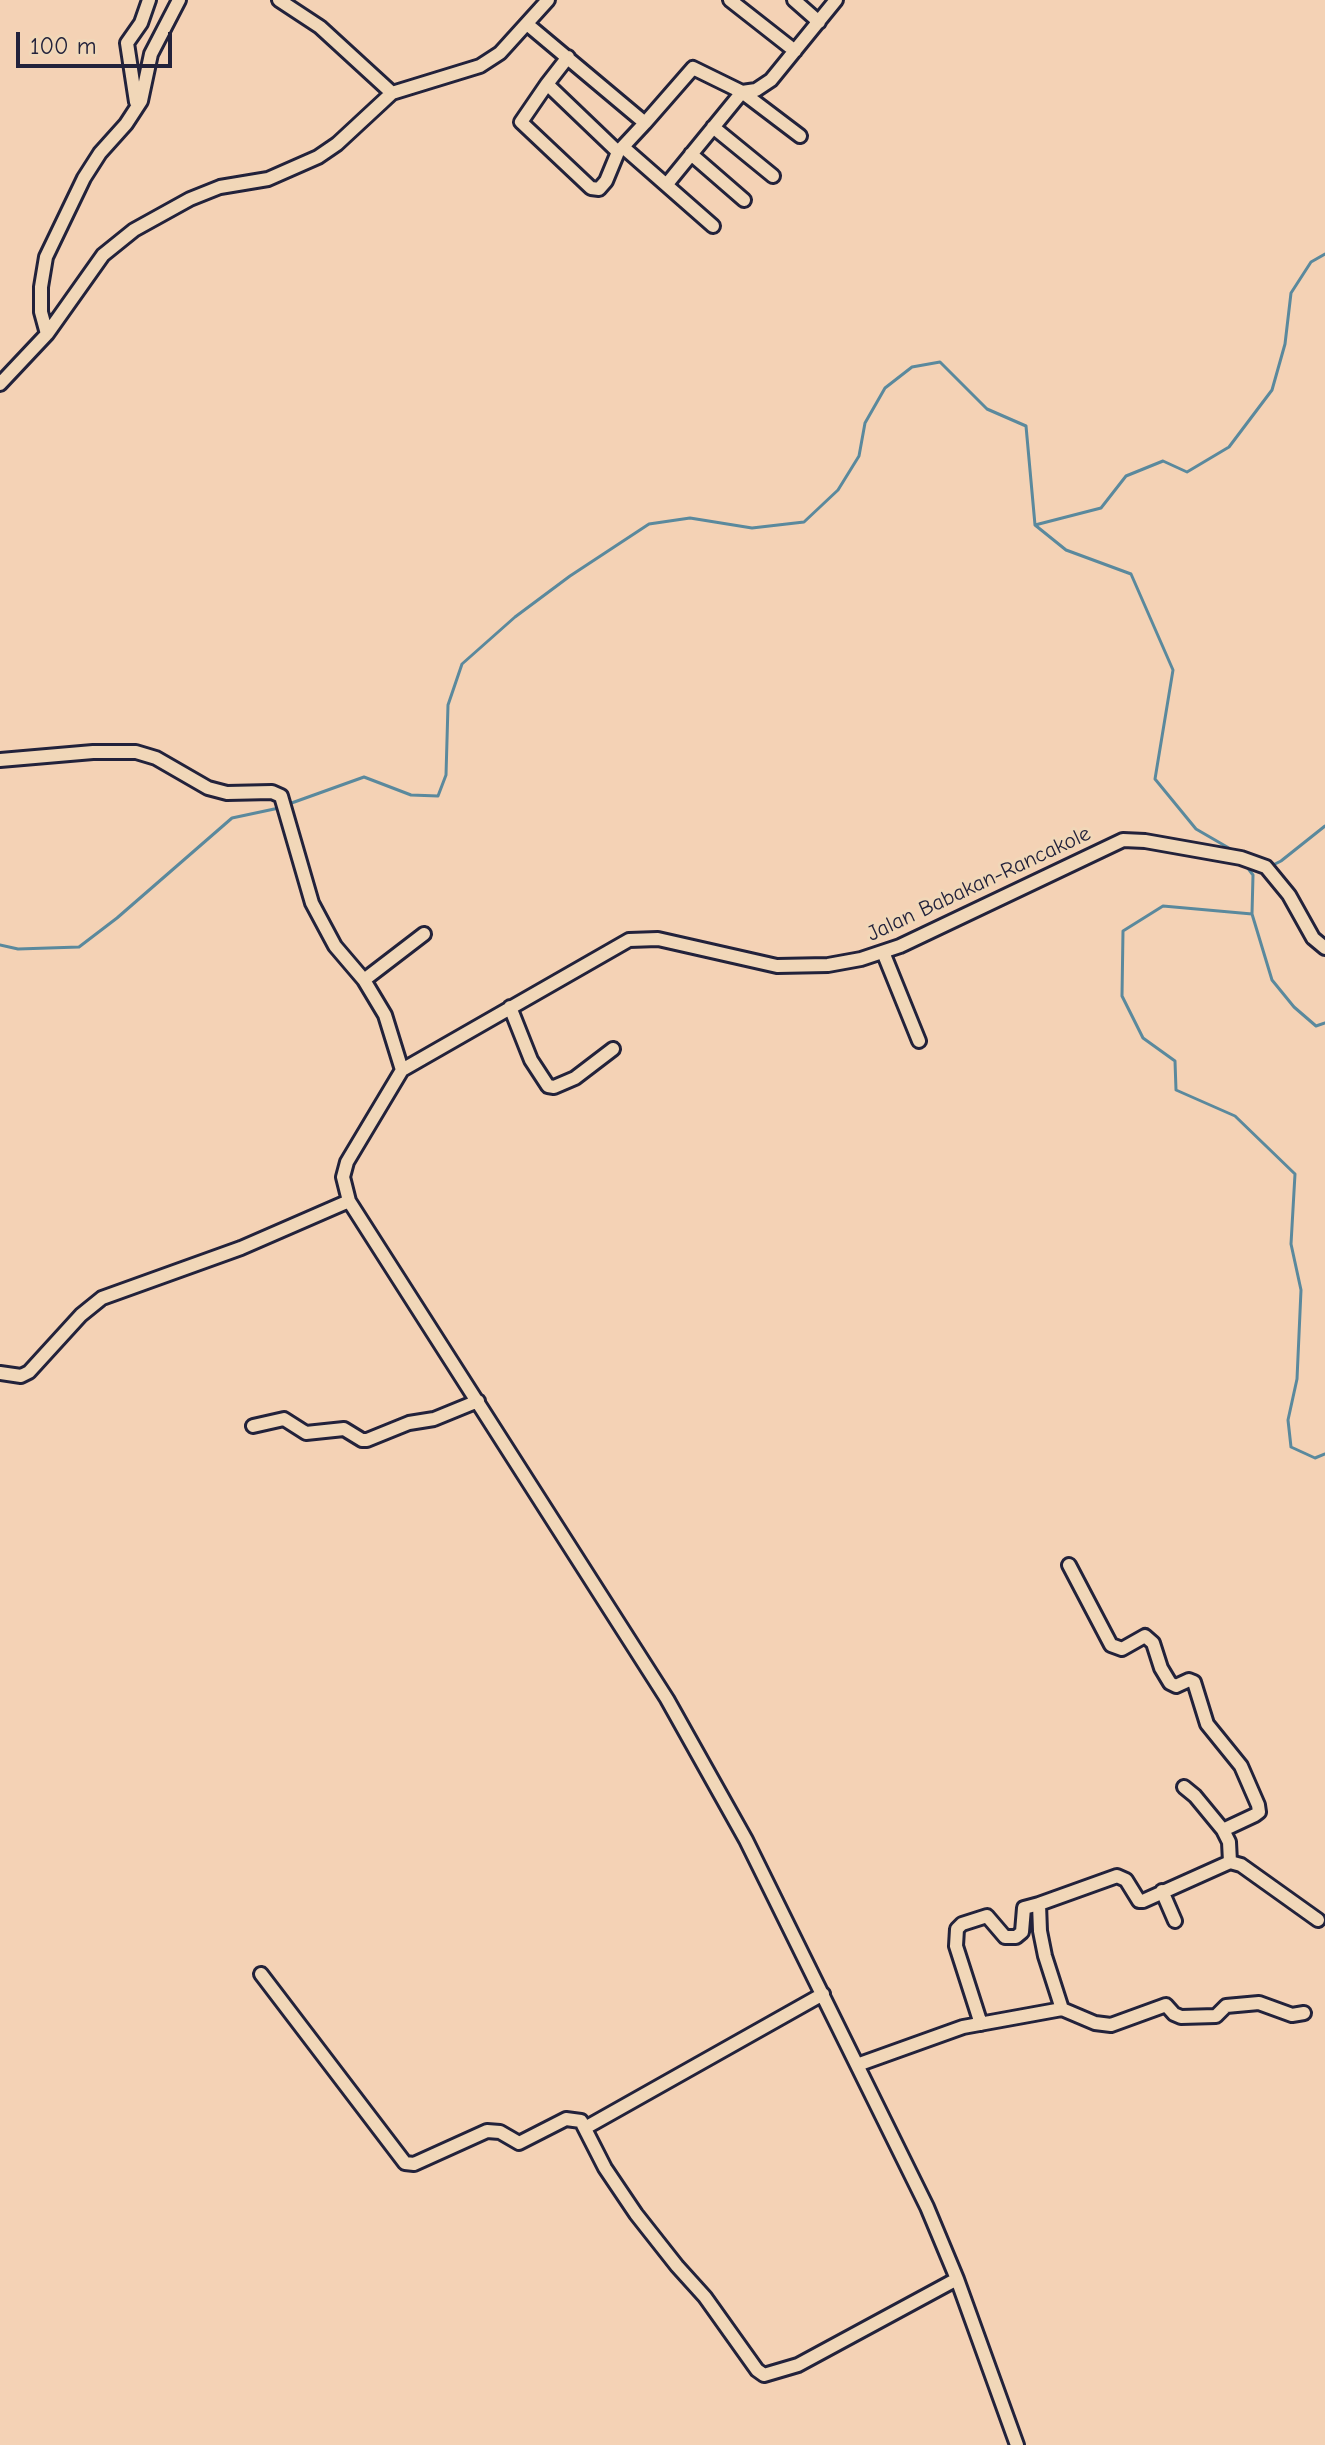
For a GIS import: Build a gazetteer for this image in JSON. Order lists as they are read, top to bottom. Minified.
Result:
{"streets":{"street":["Jalan Babakan-Rancakole"]},"scale_bar":"100 m"}
